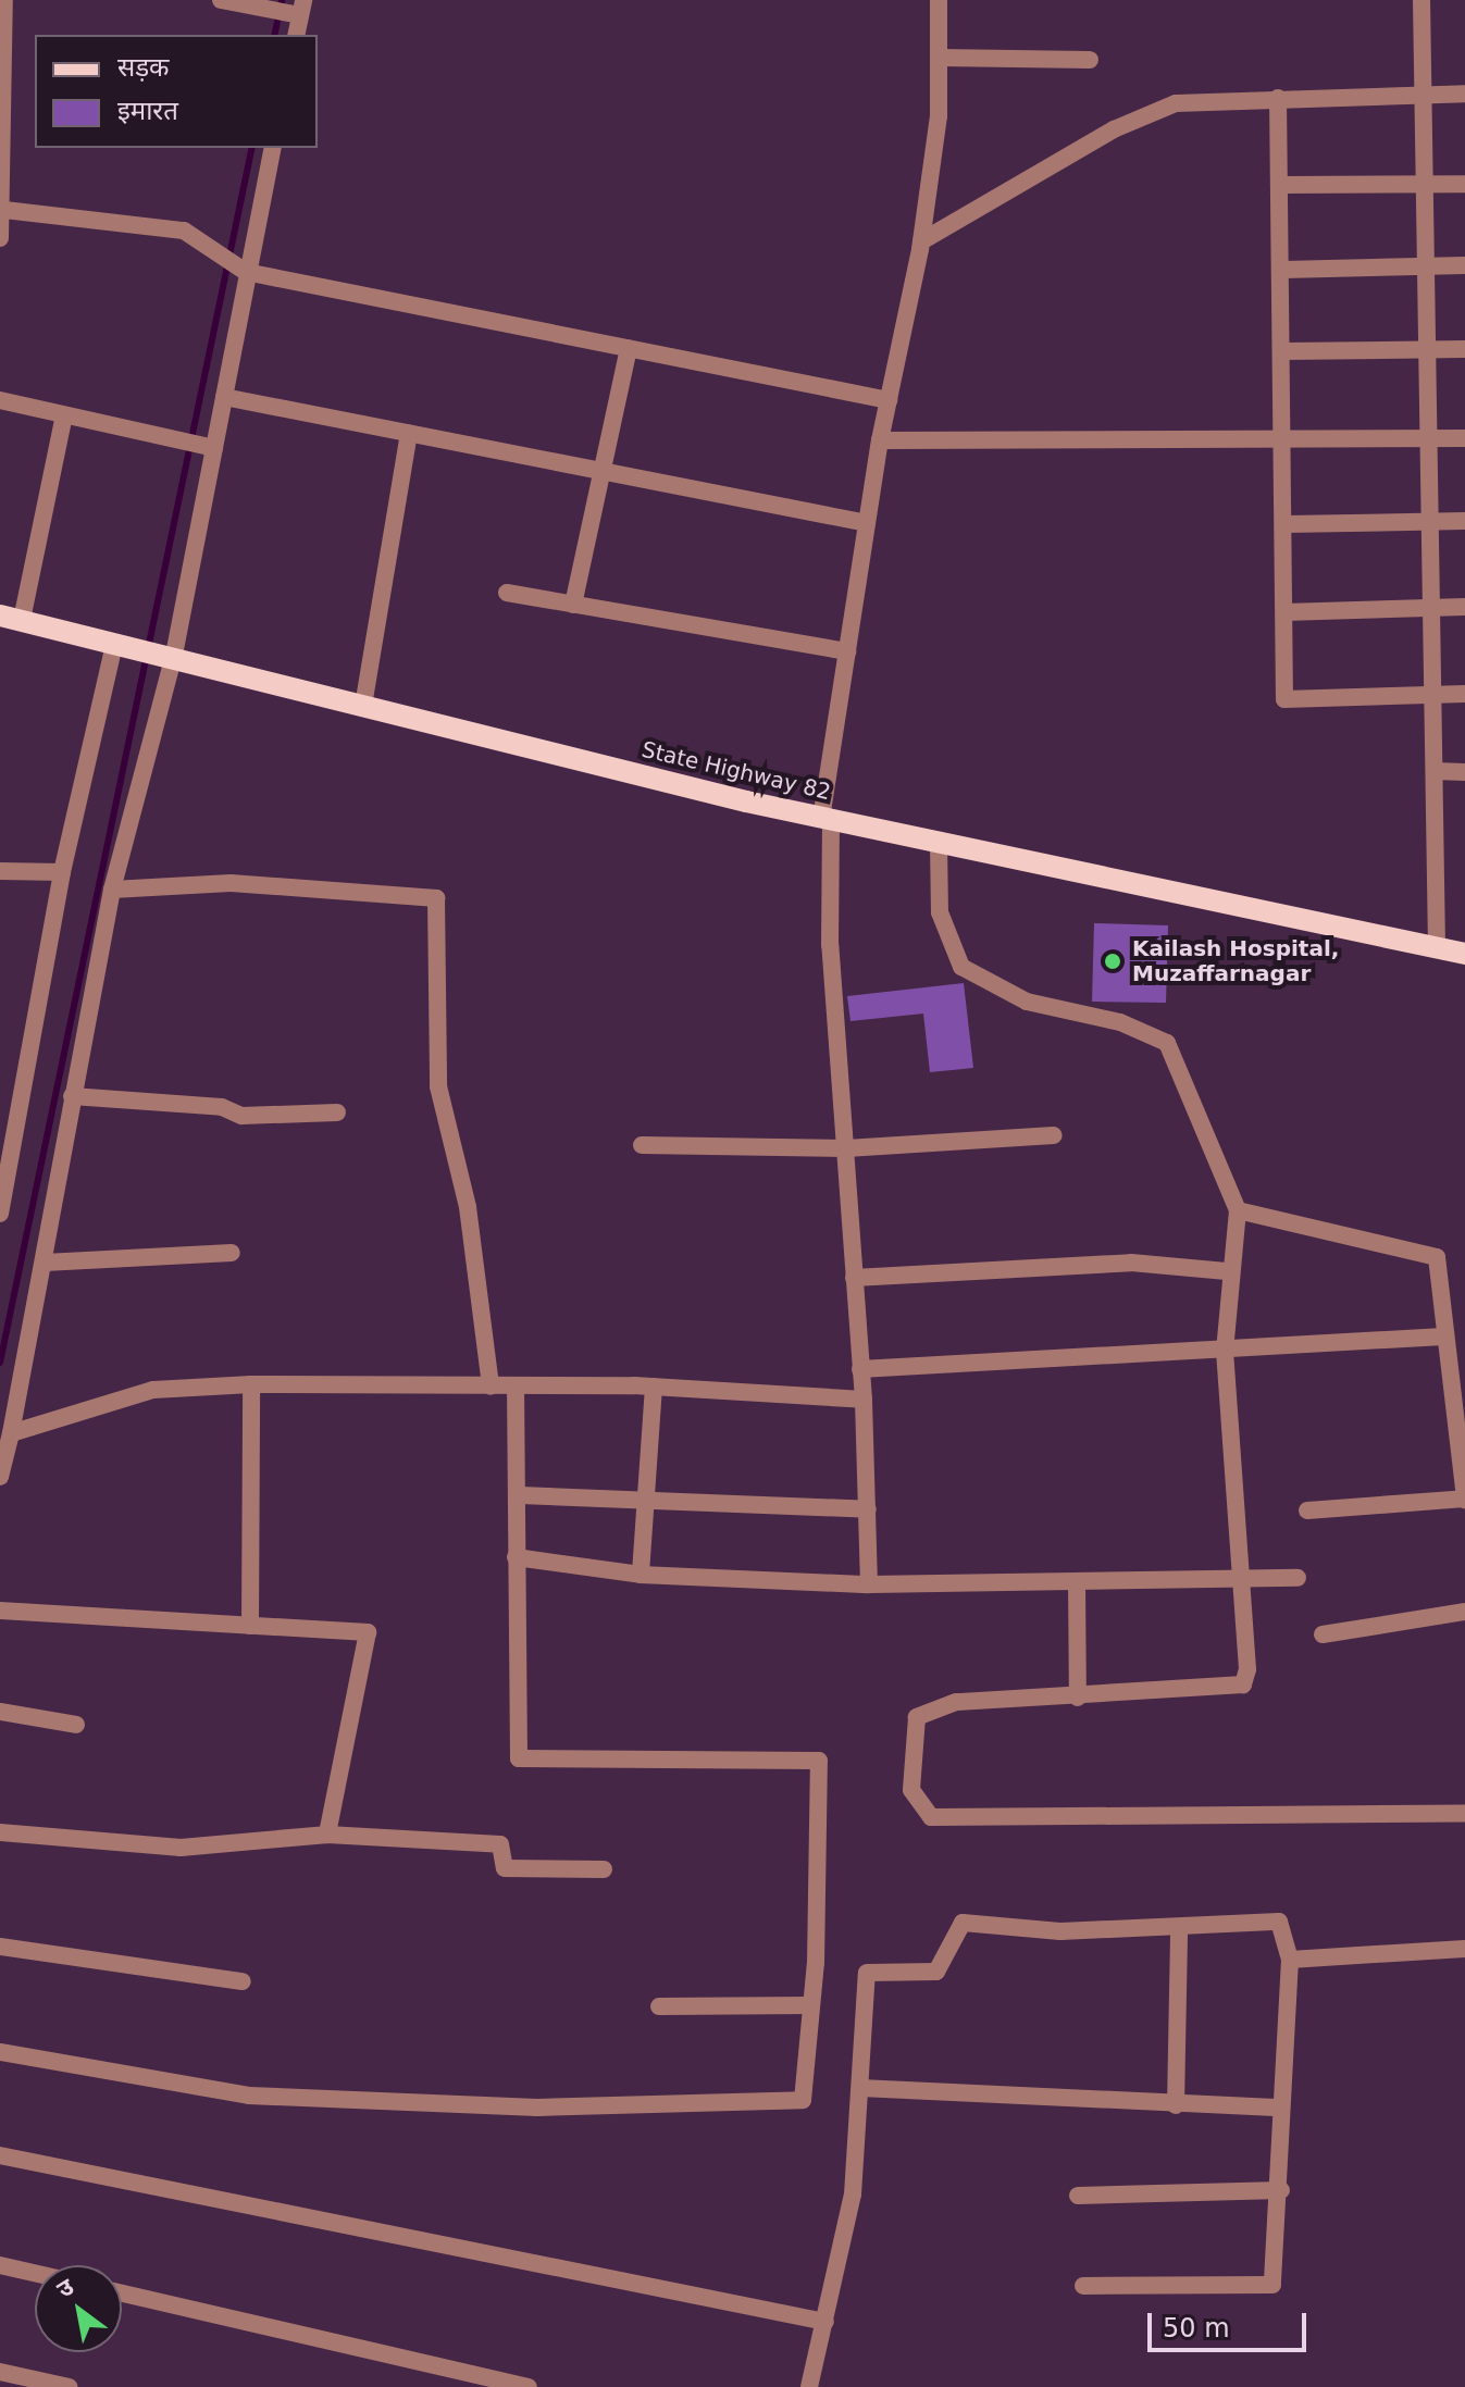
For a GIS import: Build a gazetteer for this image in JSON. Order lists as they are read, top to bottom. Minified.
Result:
{"streets":{"main road":["State Highway 82"]},"places":["Kailash Hospital, Muzaffarnagar"],"legend":["सड़क","इमारत"],"scale_bar":"50 m","north":"top left"}
